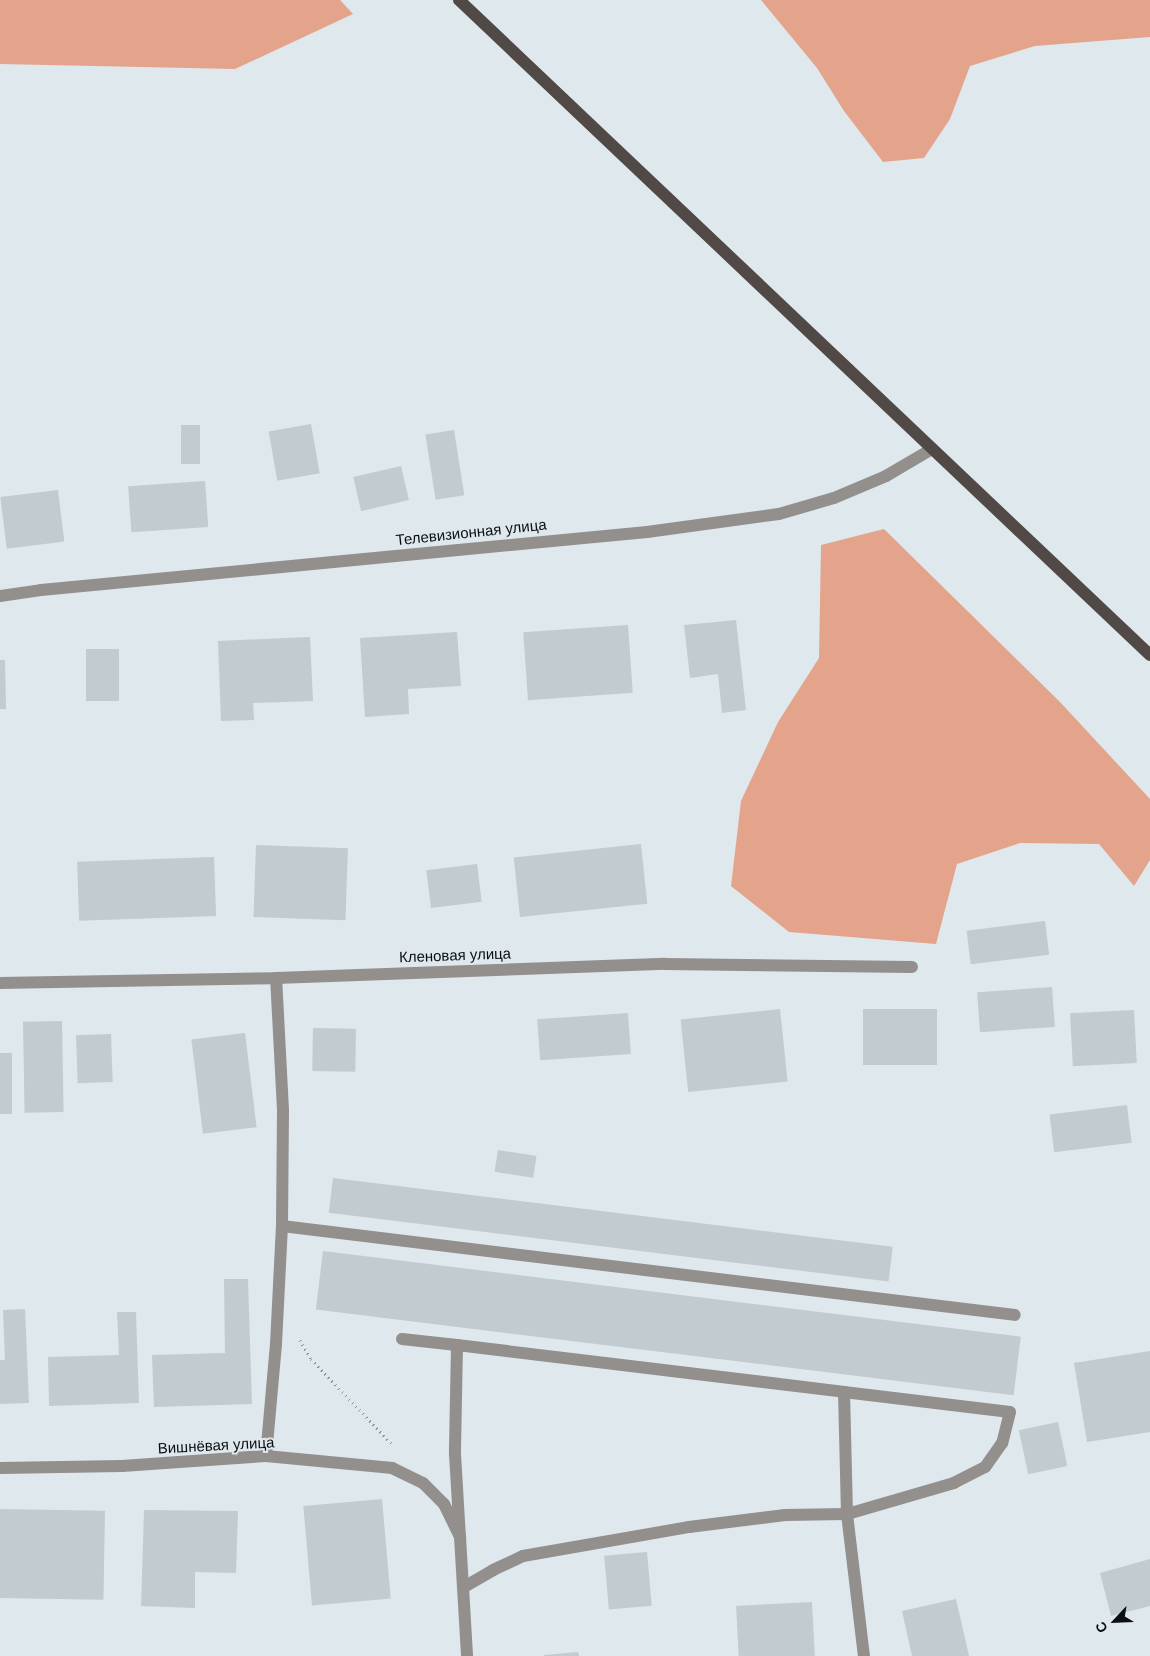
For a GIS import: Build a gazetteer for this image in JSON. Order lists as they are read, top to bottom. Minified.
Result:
{"streets":{"street":["Телевизионная улица","Кленовая улица","Вишнёвая улица"]},"north":"bottom left"}
